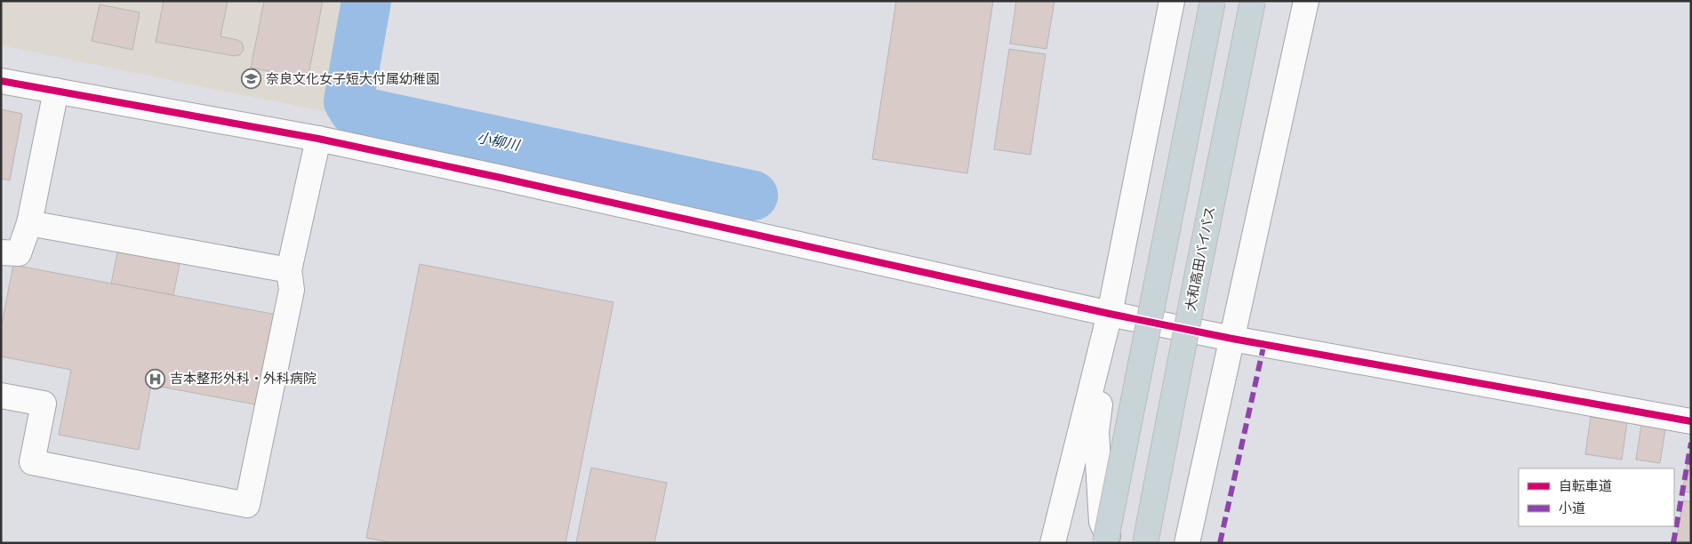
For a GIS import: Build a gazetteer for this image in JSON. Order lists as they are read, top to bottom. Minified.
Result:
{"streets":{"highway":["大和高田バイパス"]},"water":["小柳川"],"places":{"school or university":["奈良文化女子短大付属幼稚園"],"hospital":["吉本整形外科・外科病院"]},"legend":["自転車道","小道"]}
